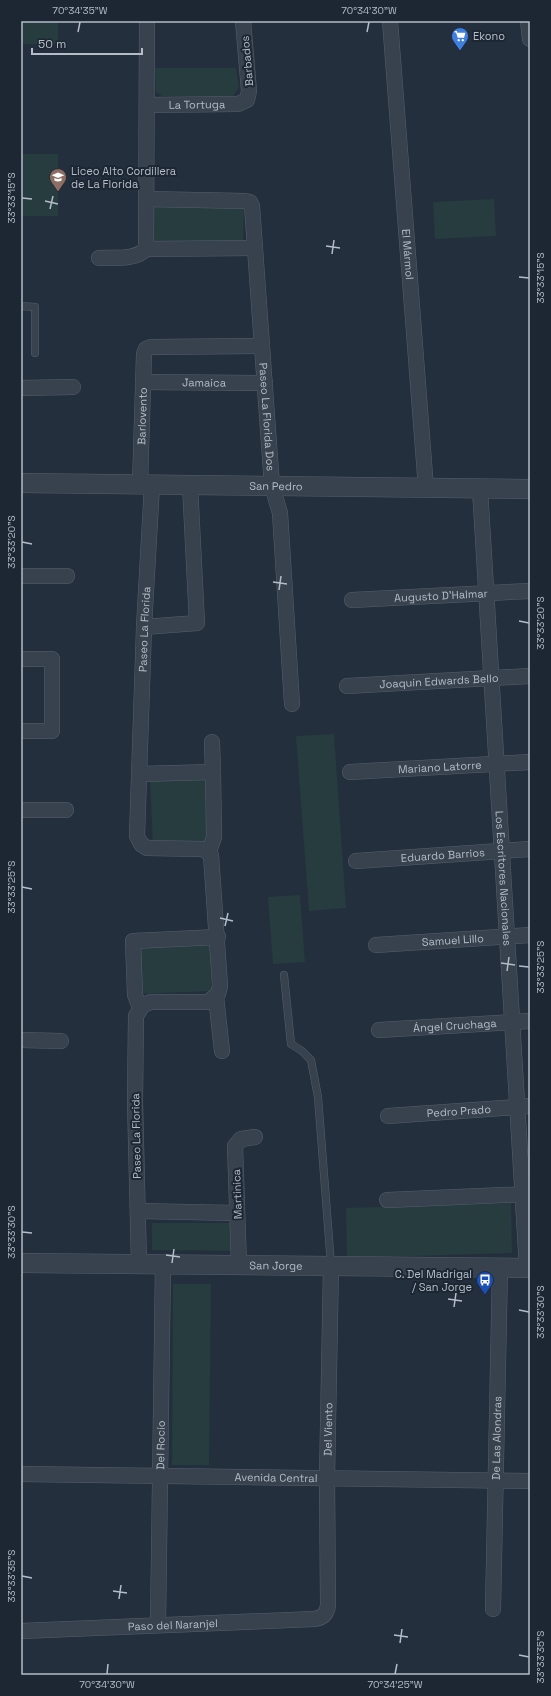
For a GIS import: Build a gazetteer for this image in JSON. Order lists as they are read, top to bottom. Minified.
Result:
{"streets":{"street":["Barbados","La Tortuga","El Mármol","Jamaica","Barlovento","Paseo La Florida Dos","San Pedro","Augusto D'Halmar","Paseo La Florida","Joaquín Edwards Bello","Mariano Latorre","Eduardo Barrios","Los Escritores Nacionales","Samuel Lillo","Ángel Cruchaga","Pedro Prado","Martinica","San Jorge","Del Viento","De Las Alondras","Del Rocío","Avenida Central","Paso del Naranjel"]},"crossings":[["Barbados","La Tortuga"],["El Mármol","San Pedro"],["Jamaica","Barlovento"],["Jamaica","Paseo La Florida Dos"],["Barlovento","Paseo La Florida Dos"],["Barlovento","San Pedro"],["Barlovento","Paseo La Florida"],["Paseo La Florida Dos","San Pedro"],["San Pedro","Paseo La Florida"],["San Pedro","Los Escritores Nacionales"],["Augusto D'Halmar","Los Escritores Nacionales"],["Paseo La Florida","San Jorge"],["Joaquín Edwards Bello","Los Escritores Nacionales"],["Mariano Latorre","Los Escritores Nacionales"],["Eduardo Barrios","Los Escritores Nacionales"],["Los Escritores Nacionales","Samuel Lillo"],["Los Escritores Nacionales","Ángel Cruchaga"],["Los Escritores Nacionales","Pedro Prado"],["Los Escritores Nacionales","San Jorge"],["Martinica","San Jorge"],["San Jorge","Del Viento"],["San Jorge","De Las Alondras"],["San Jorge","Del Rocío"],["Del Viento","Avenida Central"],["Del Viento","Paso del Naranjel"],["De Las Alondras","Avenida Central"],["Del Rocío","Avenida Central"],["Del Rocío","Paso del Naranjel"]],"places":{"supermarket":["Ekono"],"school or university":["Liceo Alto Cordillera de La Florida"],"bus stop":["C. Del Madrigal / San Jorge"]},"scale_bar":"50 m","coordinates":["70°34'35\"W","70°34'30\"W","33°33'15\"S","33°33'20\"S","33°33'25\"S","33°33'30\"S","33°33'35\"S","70°34'25\"W"]}
